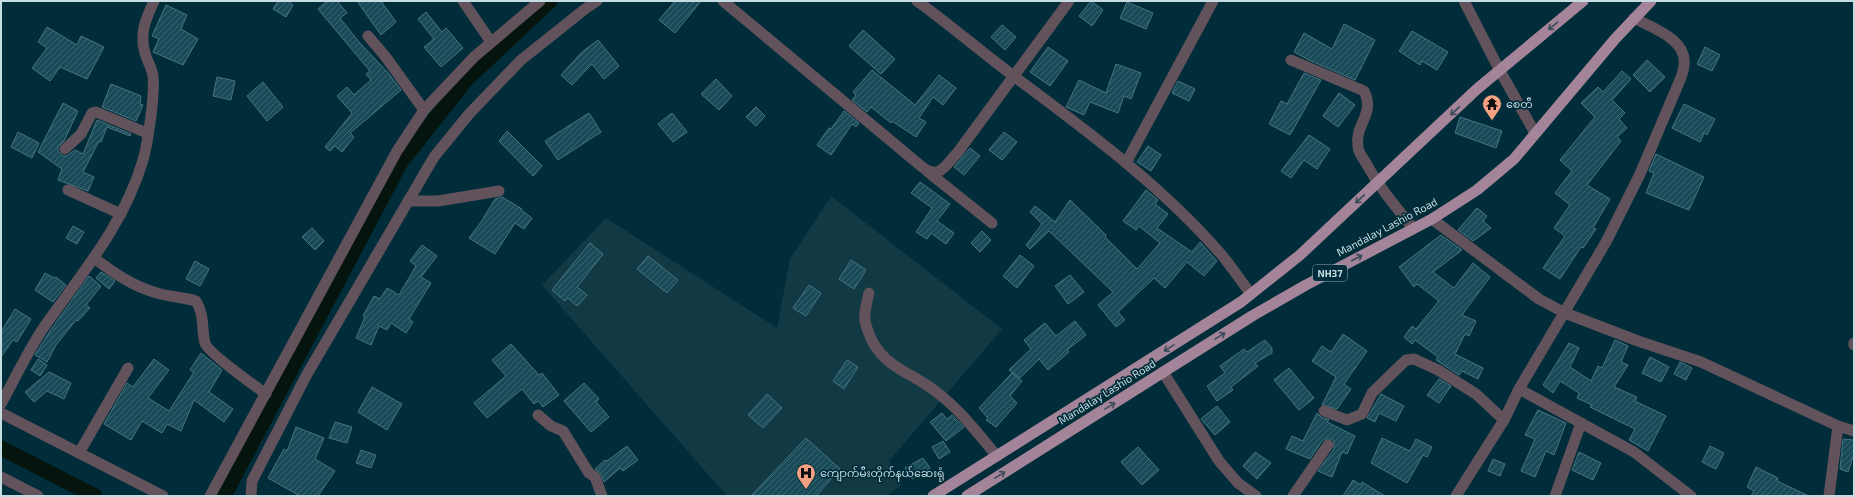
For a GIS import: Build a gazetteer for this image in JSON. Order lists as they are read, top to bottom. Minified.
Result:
{"streets":{"highway":["Mandalay Lashio Road","NH37"]},"places":{"temple":["စေတီ"],"hospital":["ကျောက်မီးတိုက်နယ်ဆေးရုံ"]}}
